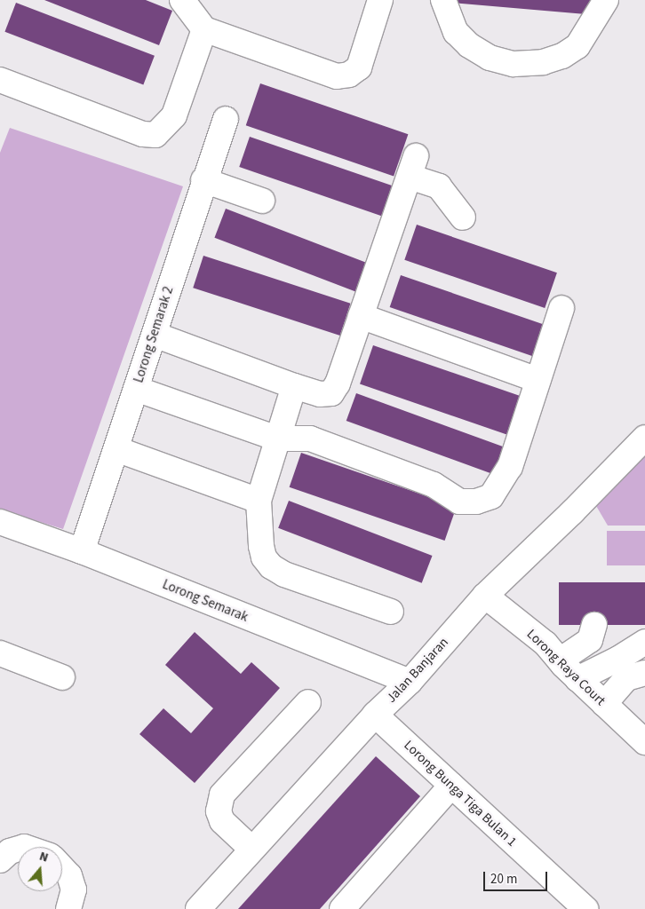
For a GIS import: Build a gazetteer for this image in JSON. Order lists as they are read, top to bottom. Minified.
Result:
{"streets":{"street":["Lorong Semarak 2","Lorong Semarak","Lorong Raya Court","Jalan Banjaran","Lorong Bunga Tiga Bulan 1"]},"crossings":[["Lorong Semarak 2","Lorong Semarak"],["Lorong Semarak","Jalan Banjaran"],["Lorong Raya Court","Jalan Banjaran"],["Jalan Banjaran","Lorong Bunga Tiga Bulan 1"]],"scale_bar":"20 m","north":"top"}
